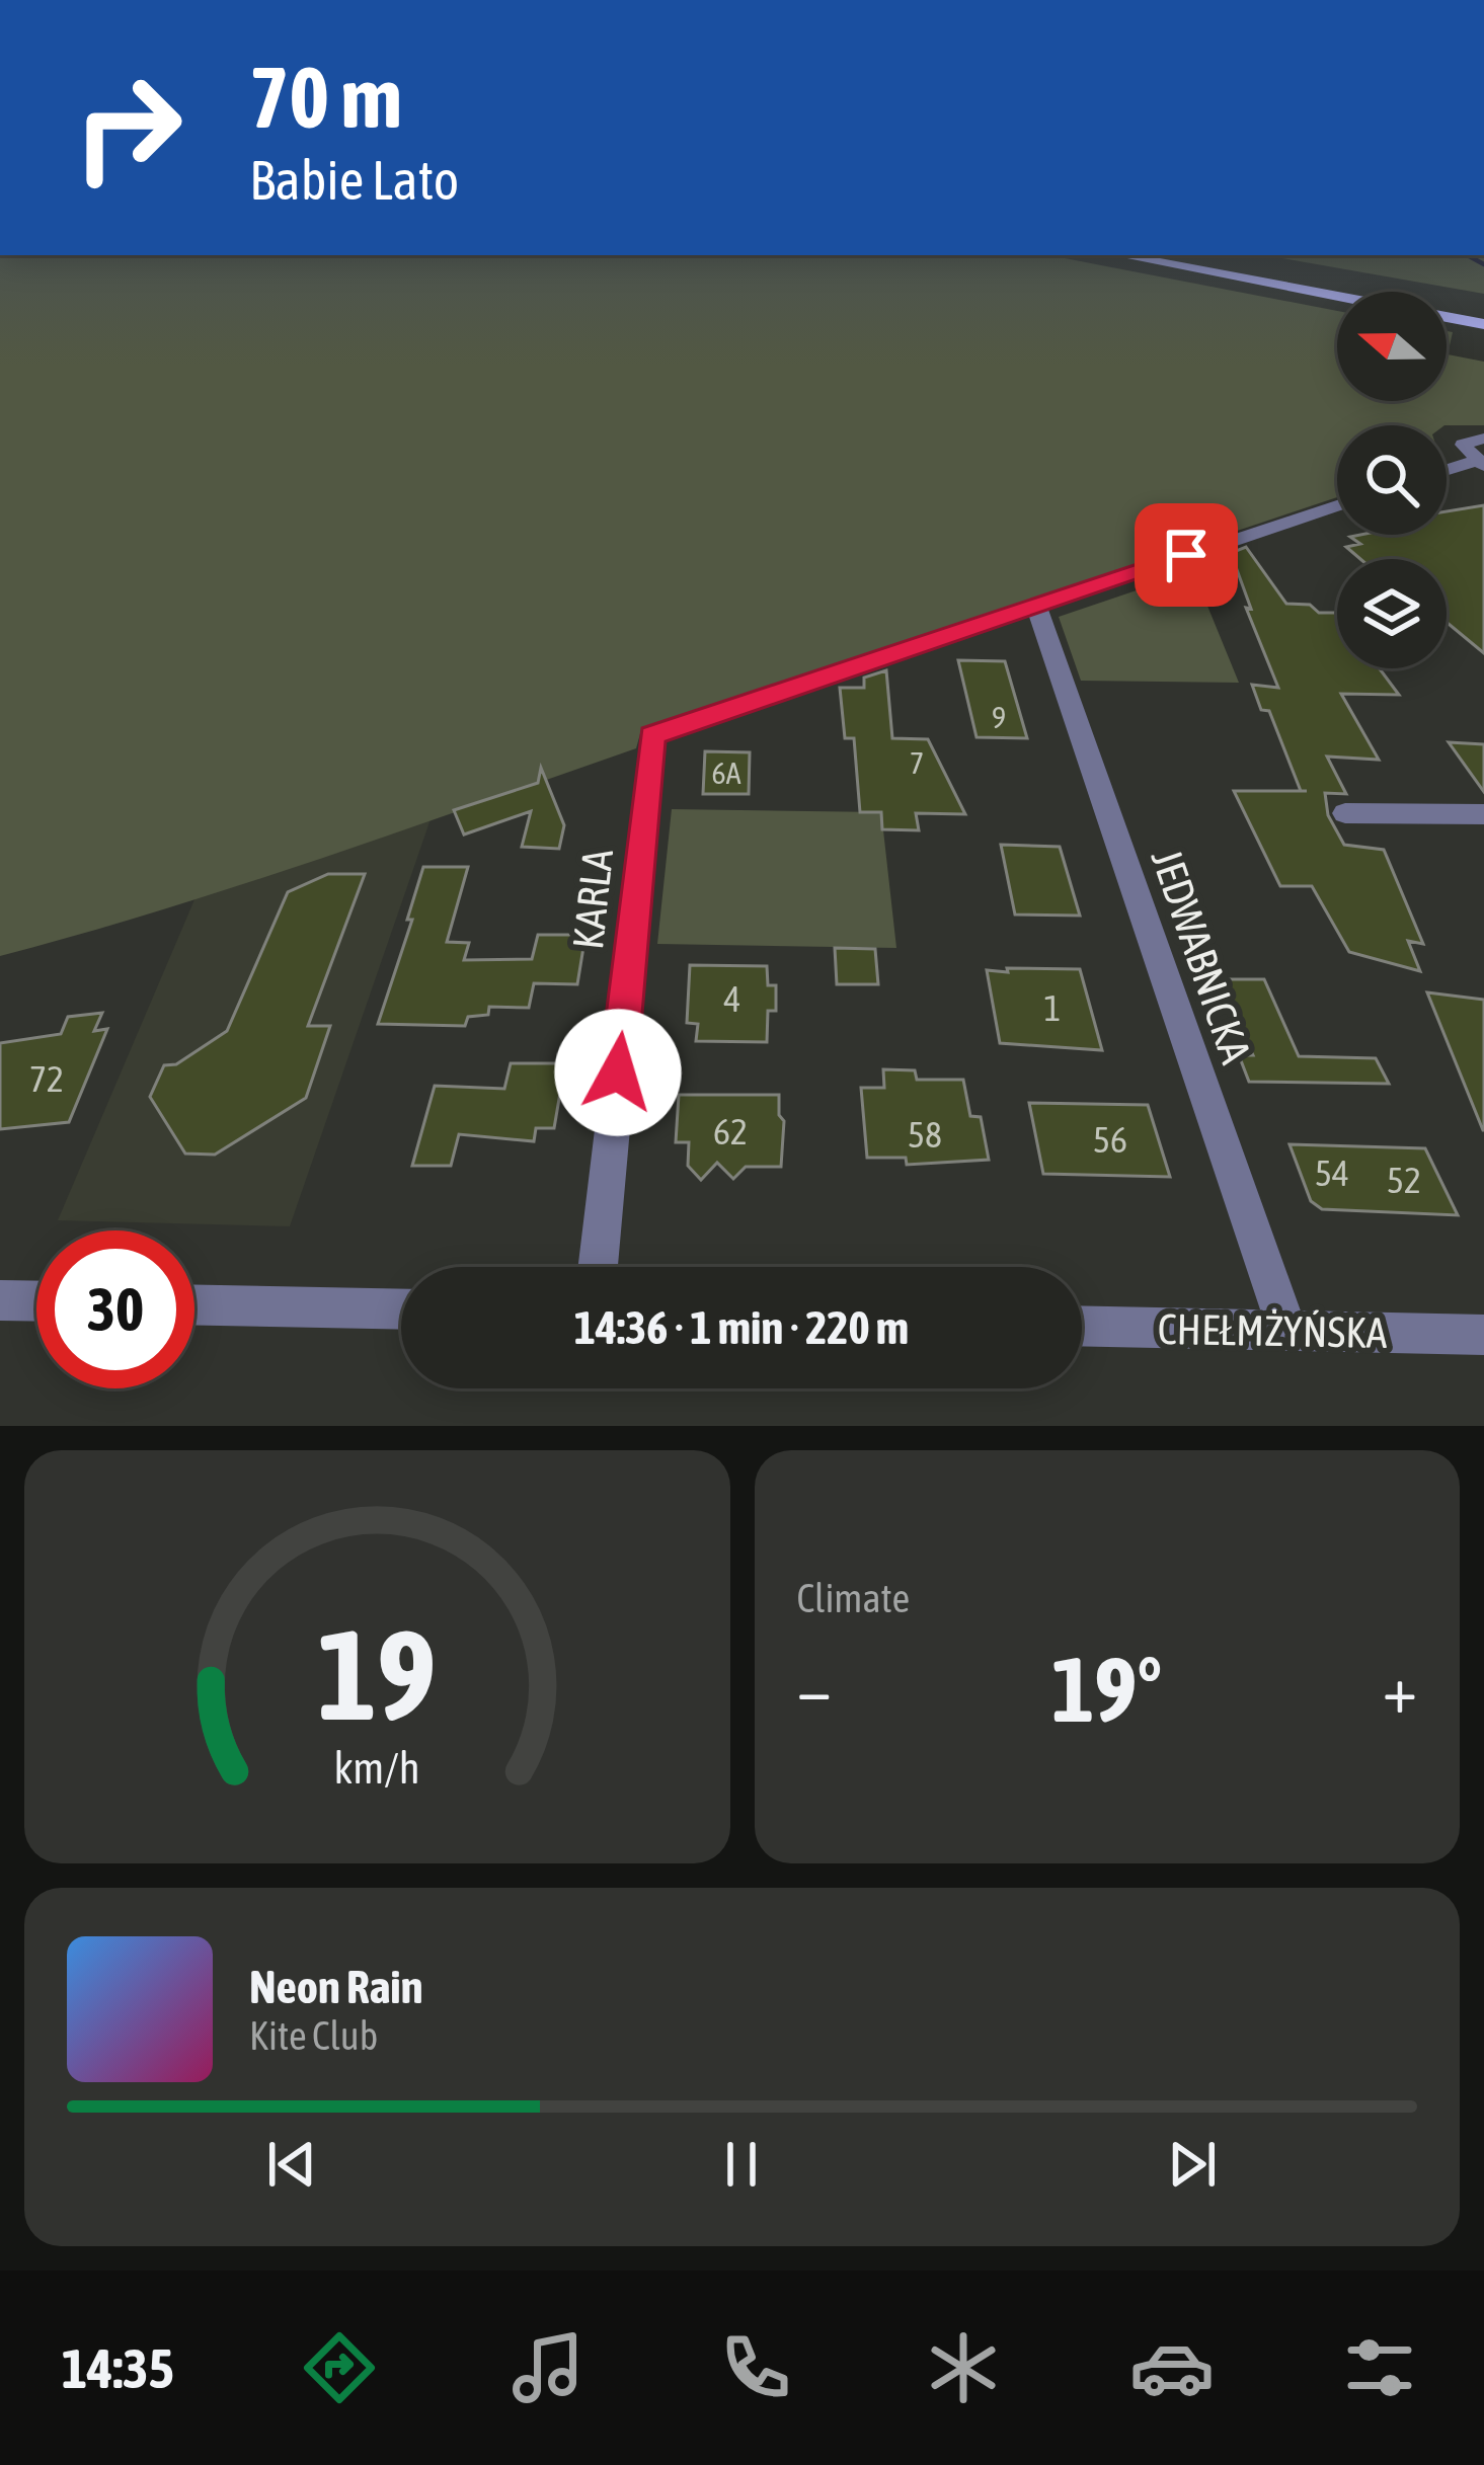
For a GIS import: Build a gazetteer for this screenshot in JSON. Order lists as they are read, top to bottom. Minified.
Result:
{"streets":{"street":["KARLA","JEDWABNICKA","CHEŁMŻYŃSKA"]},"crossings":[["KARLA","JEDWABNICKA"],["JEDWABNICKA","CHEŁMŻYŃSKA"]],"house_numbers":["9","7","6A","4","1","72","62","58","56","54","52"],"north":"left","page":{"turn":["70 m","Babie Lato"],"limit":"30","trip":"14:36 · 1 min · 220 m","tile":"Climate","heat":["−","19°","+"],"song":["Neon Rain","Kite Club"],"tabs":"14:35","gauge":["19","km/h"]}}
